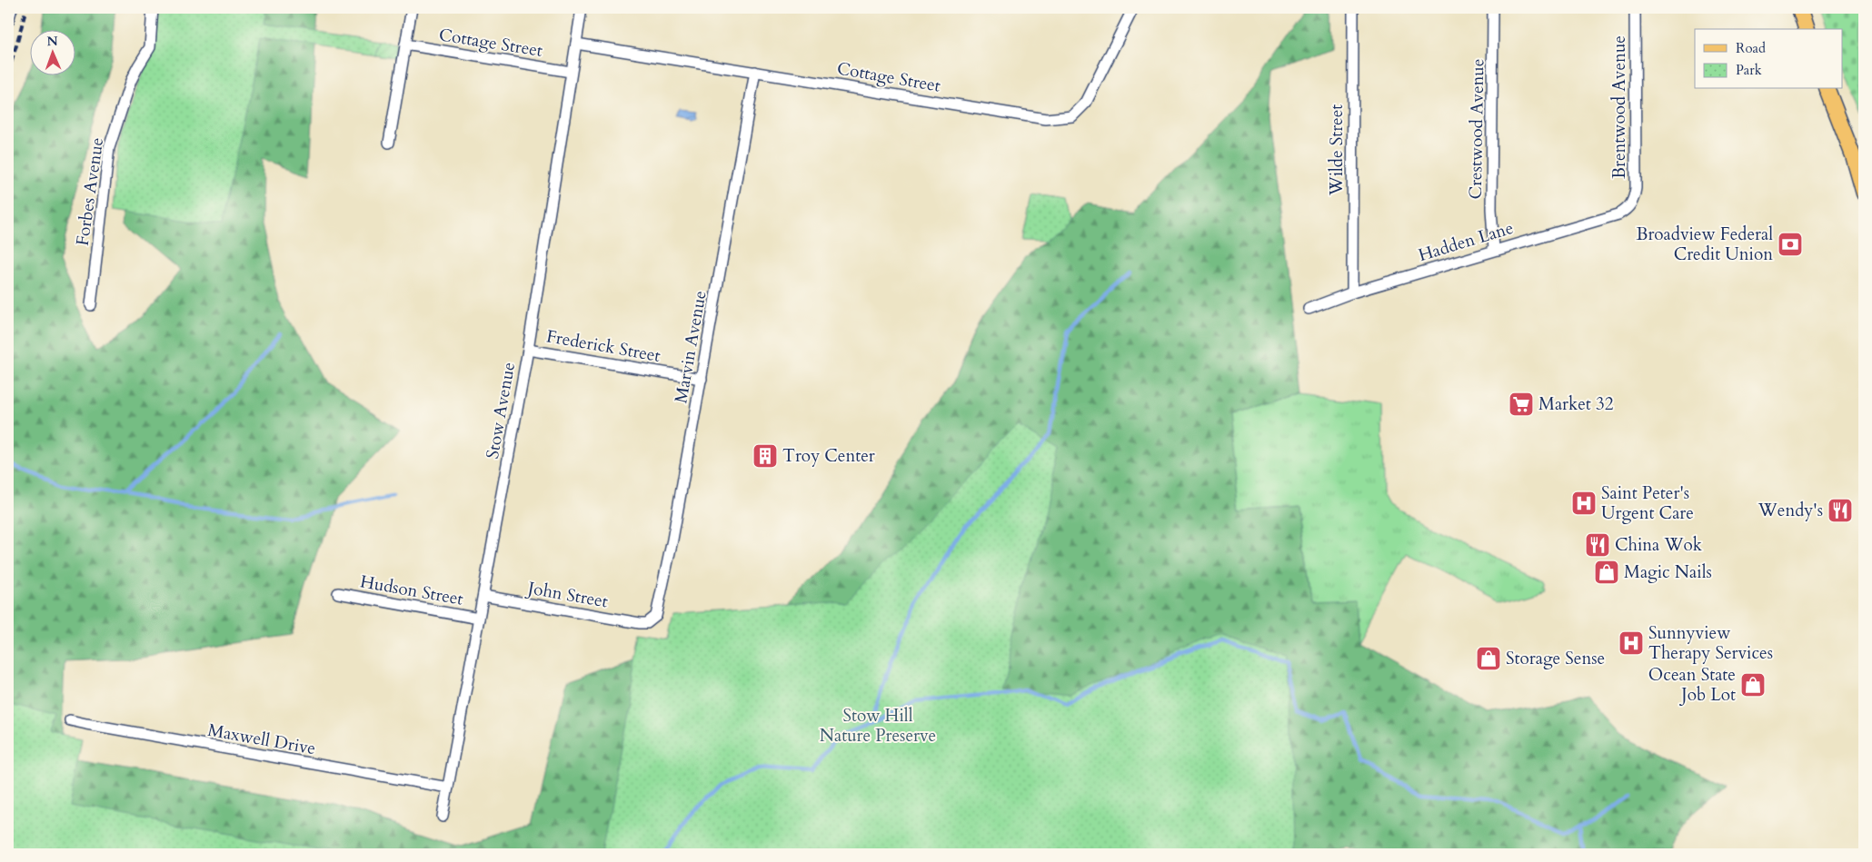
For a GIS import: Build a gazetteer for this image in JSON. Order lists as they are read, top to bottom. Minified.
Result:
{"streets":{"street":["Cottage Street","Brentwood Avenue","Crestwood Avenue","Wilde Street","Forbes Avenue","Hadden Lane","Frederick Street","Marvin Avenue","Stow Avenue","Hudson Street","John Street","Maxwell Drive"]},"crossings":[["Cottage Street","Marvin Avenue"],["Cottage Street","Stow Avenue"],["Brentwood Avenue","Hadden Lane"],["Crestwood Avenue","Hadden Lane"],["Wilde Street","Hadden Lane"],["Frederick Street","Marvin Avenue"],["Frederick Street","Stow Avenue"],["Marvin Avenue","John Street"],["Stow Avenue","Hudson Street"],["Stow Avenue","John Street"],["Stow Avenue","Maxwell Drive"]],"parks":["Stow Hill Nature Preserve"],"places":{"bank":["Broadview Federal Credit Union"],"supermarket":["Market 32"],"building":["Troy Center"],"hospital":["Saint Peter's Urgent Care","Sunnyview Therapy Services"],"restaurant":["Wendy's","China Wok"],"shop":["Magic Nails","Storage Sense","Ocean State Job Lot"]},"legend":["Road","Park"],"north":"top"}
